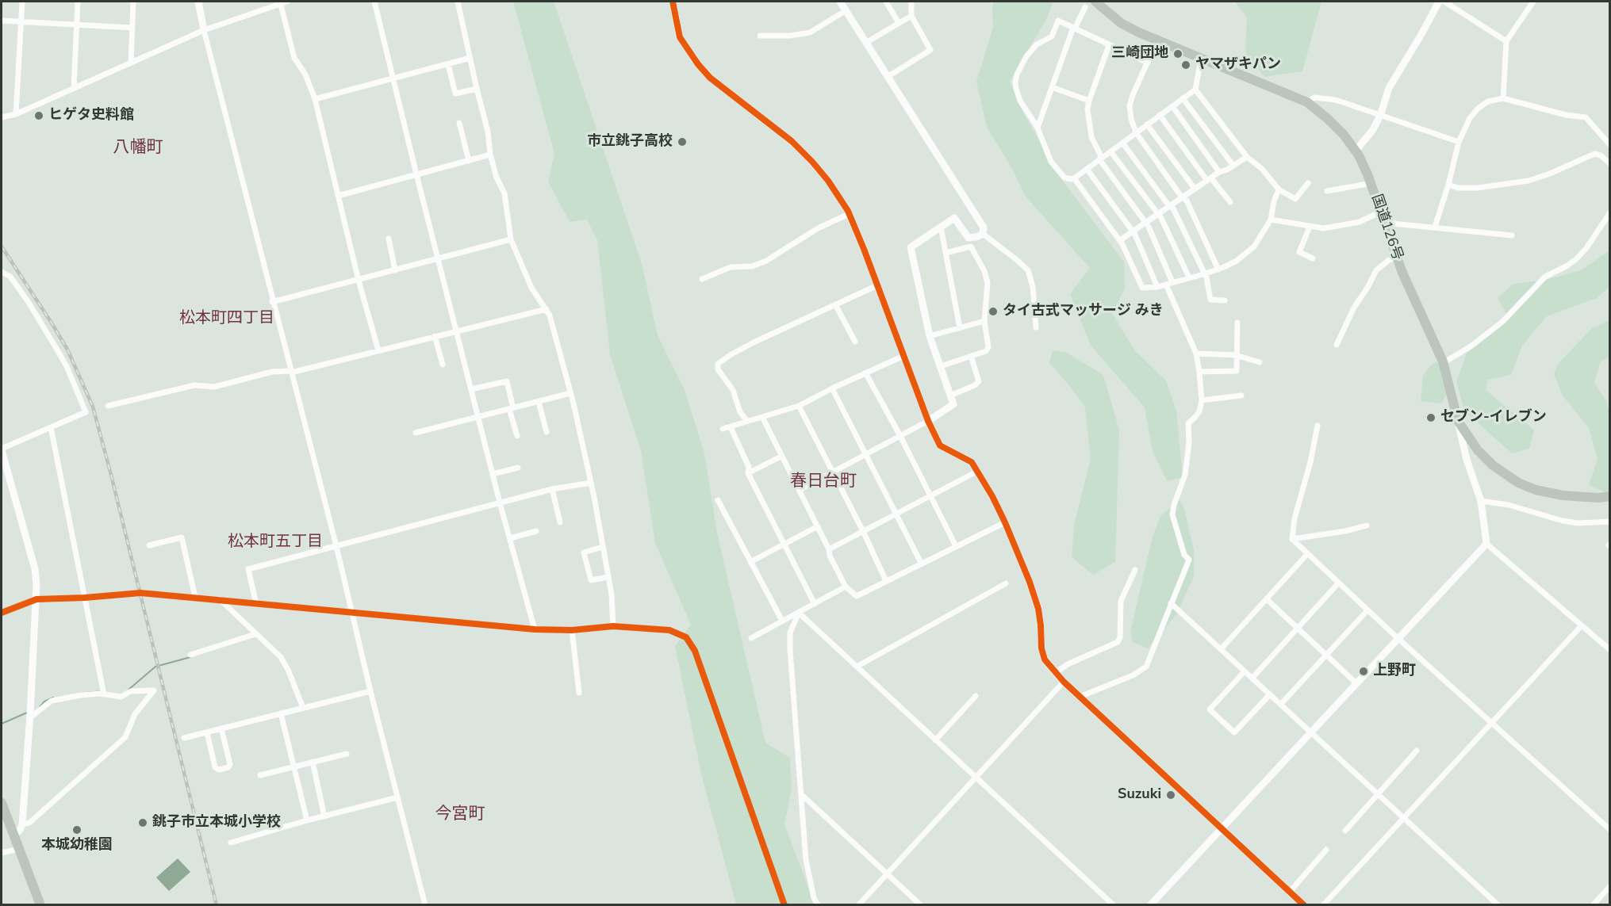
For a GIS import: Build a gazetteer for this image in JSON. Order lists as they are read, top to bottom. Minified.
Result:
{"streets":{"highway":["国道126号"]},"districts":["八幡町","松本町四丁目","春日台町","松本町五丁目","今宮町"],"places":["三崎団地","ヤマザキパン","ヒゲタ史料館","市立銚子高校","タイ古式マッサージ みき","セブン-イレブン","上野町","Suzuki","銚子市立本城小学校","本城幼稚園"]}
